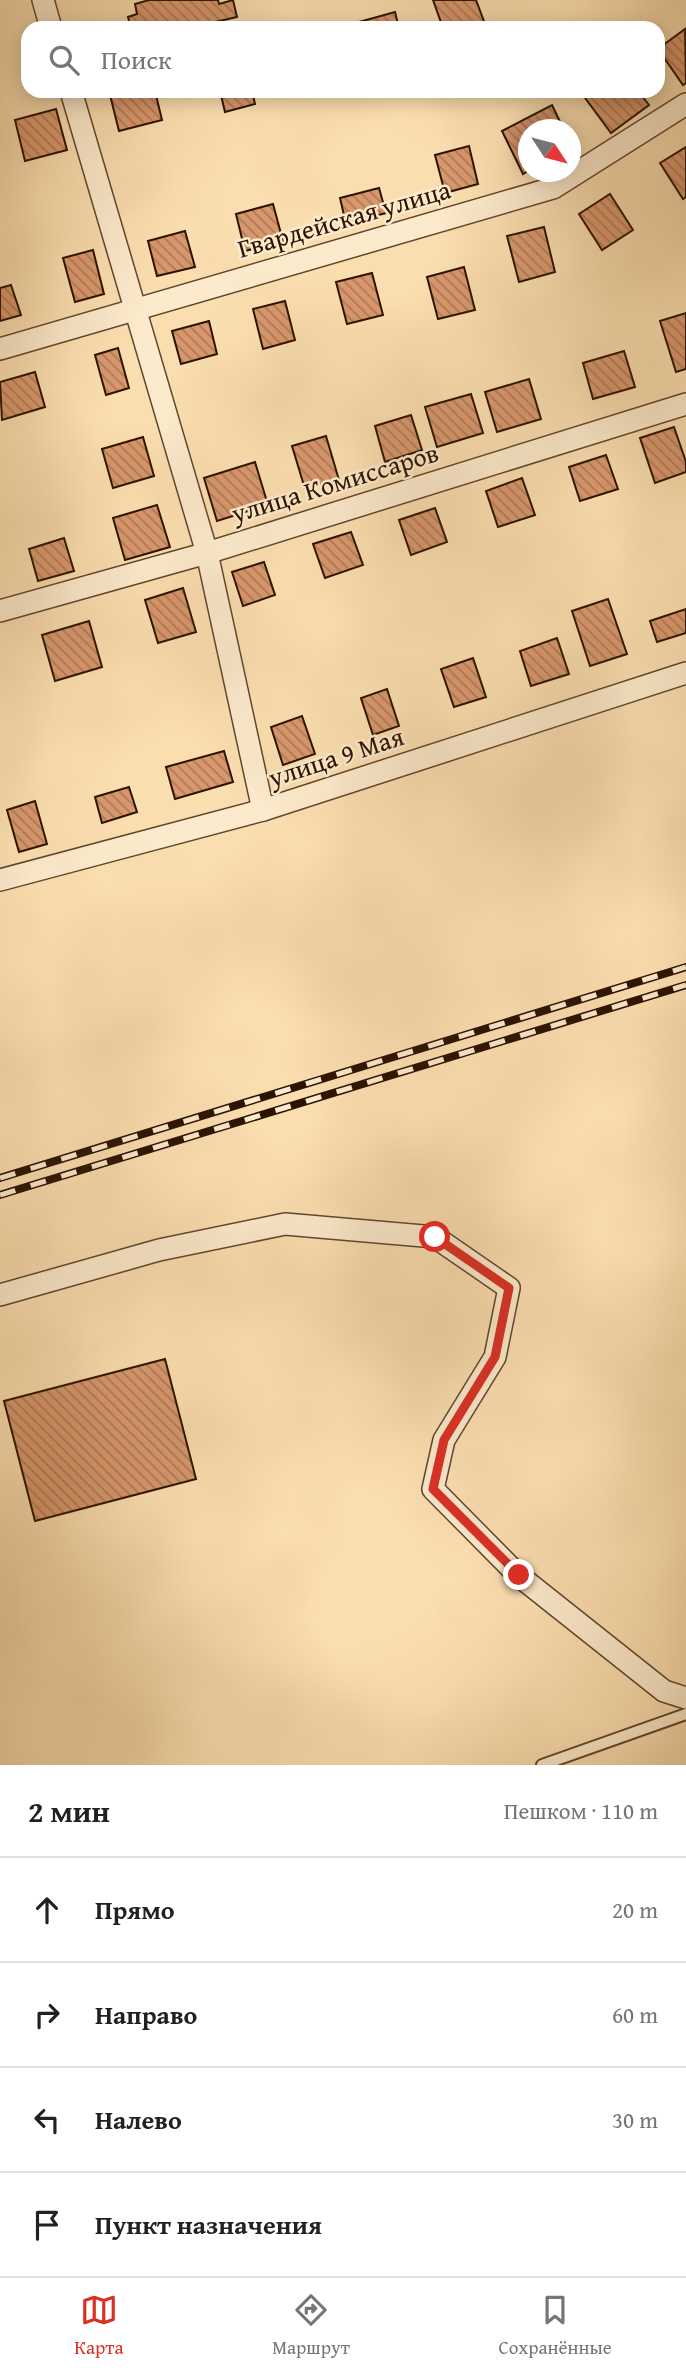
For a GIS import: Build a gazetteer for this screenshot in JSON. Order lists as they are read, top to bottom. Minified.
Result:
{"streets":{"street":["Гвардейская улица","улица Комиссаров","улица 9 Мая"]},"north":"bottom right","page":{"search":"Поиск","heading":["2 мин","Пешком · 110 m"],"list":[["Прямо","20 m"],["Направо","60 m"],["Налево","30 m"],"Пункт назначения"],"nav":["Карта","Маршрут","Сохранённые"]}}
